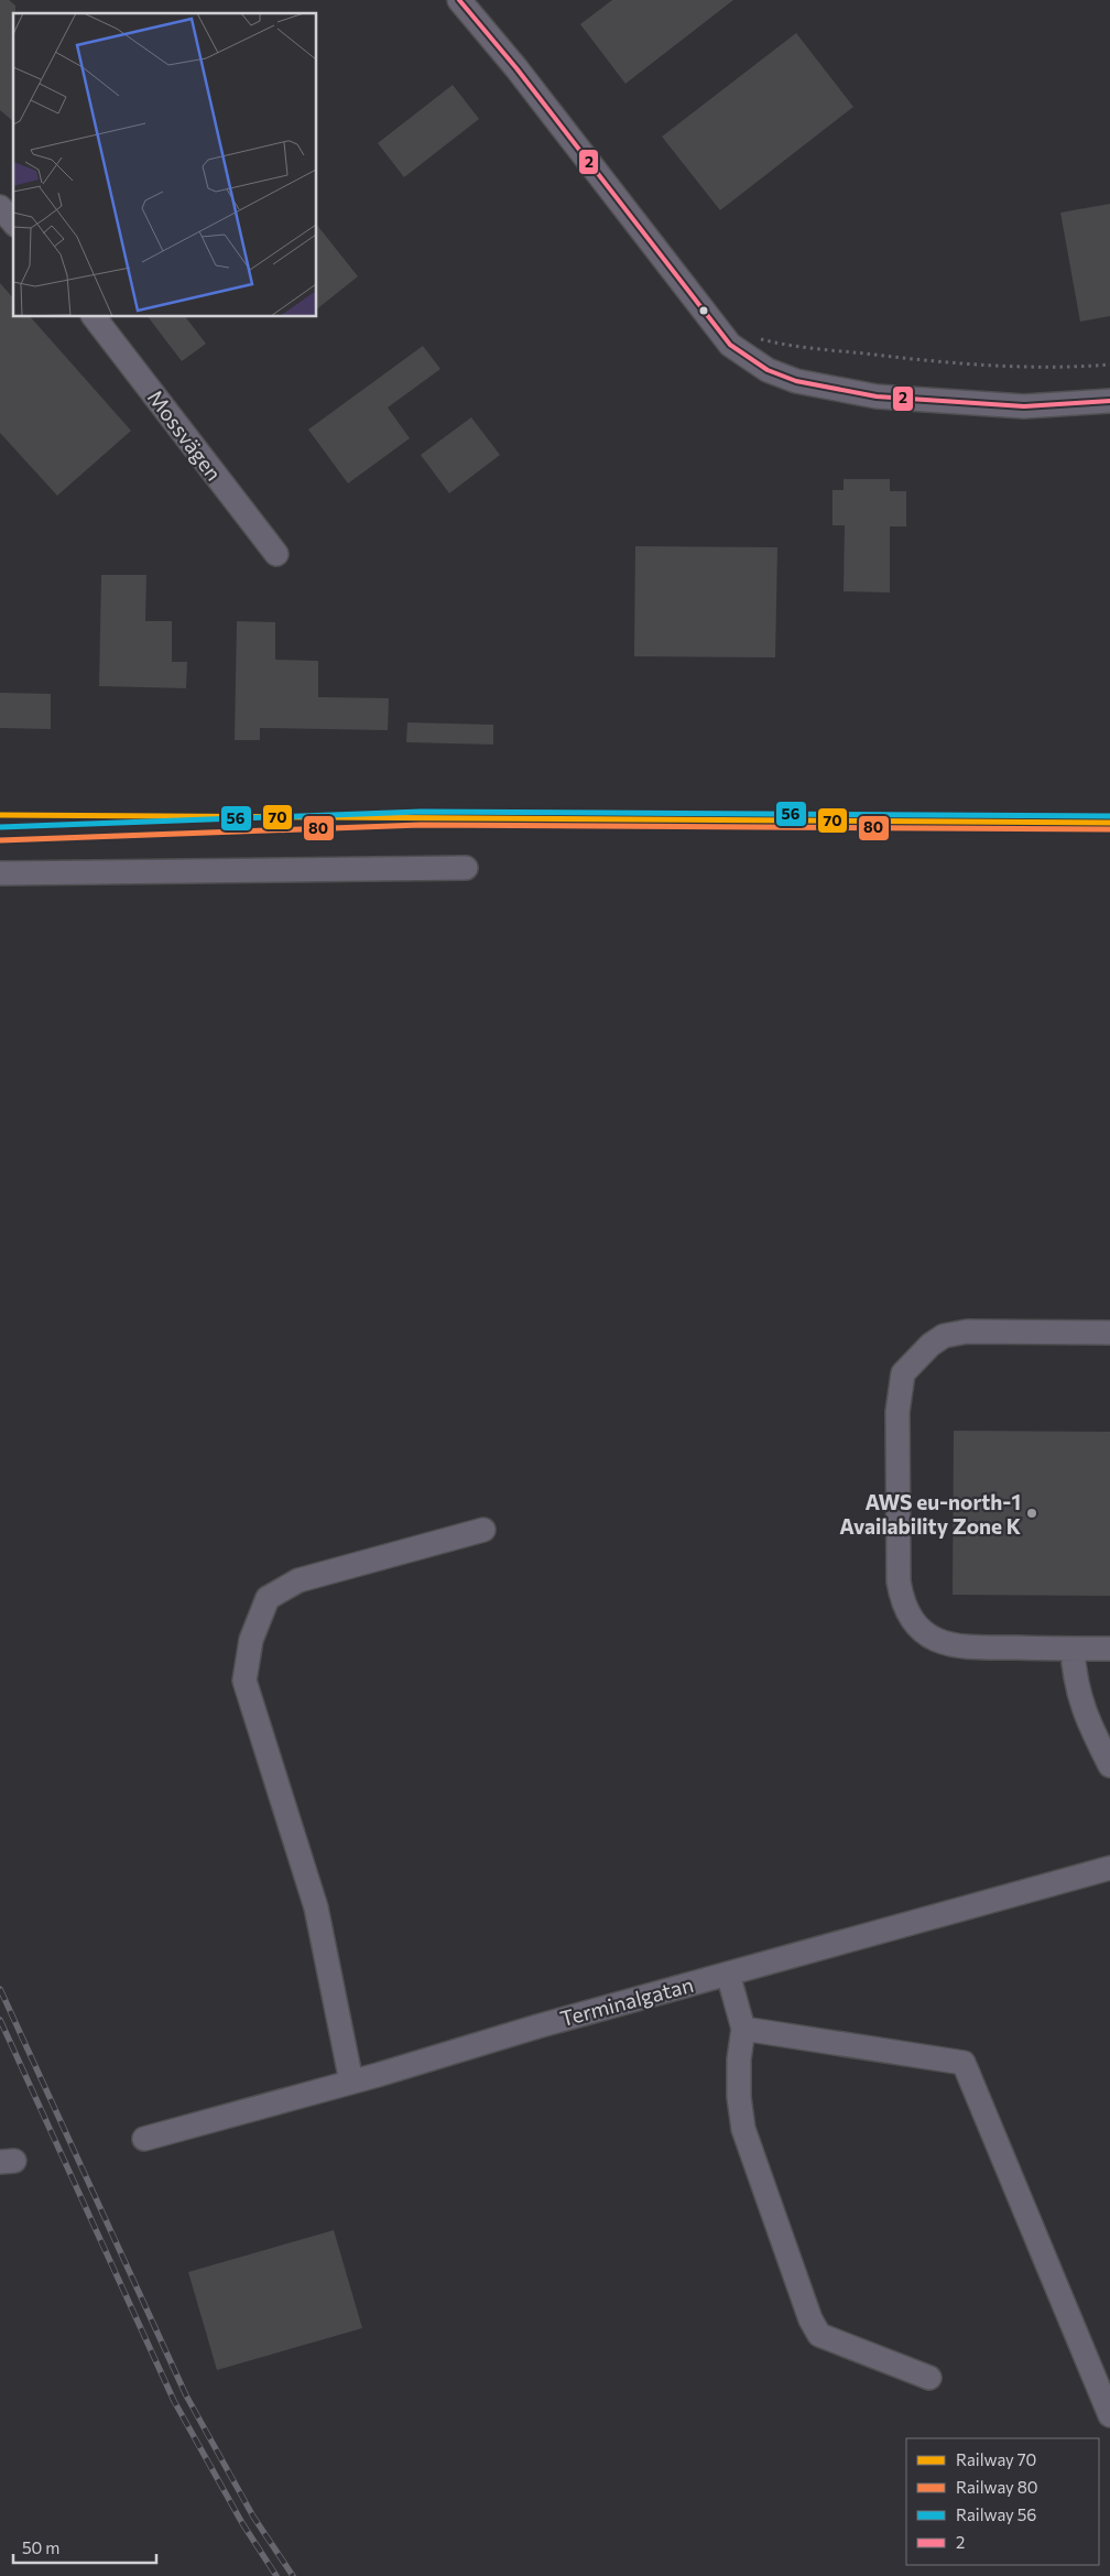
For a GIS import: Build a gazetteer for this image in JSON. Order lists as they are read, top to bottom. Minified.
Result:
{"streets":{"street":["Mossvägen","Terminalgatan"]},"places":["AWS eu-north-1 Availability Zone K"],"lines":["transit line 2","rail line 56","rail line 70","rail line 80"],"legend":["Railway 70","Railway 80","Railway 56","2"],"scale_bar":"50 m"}
